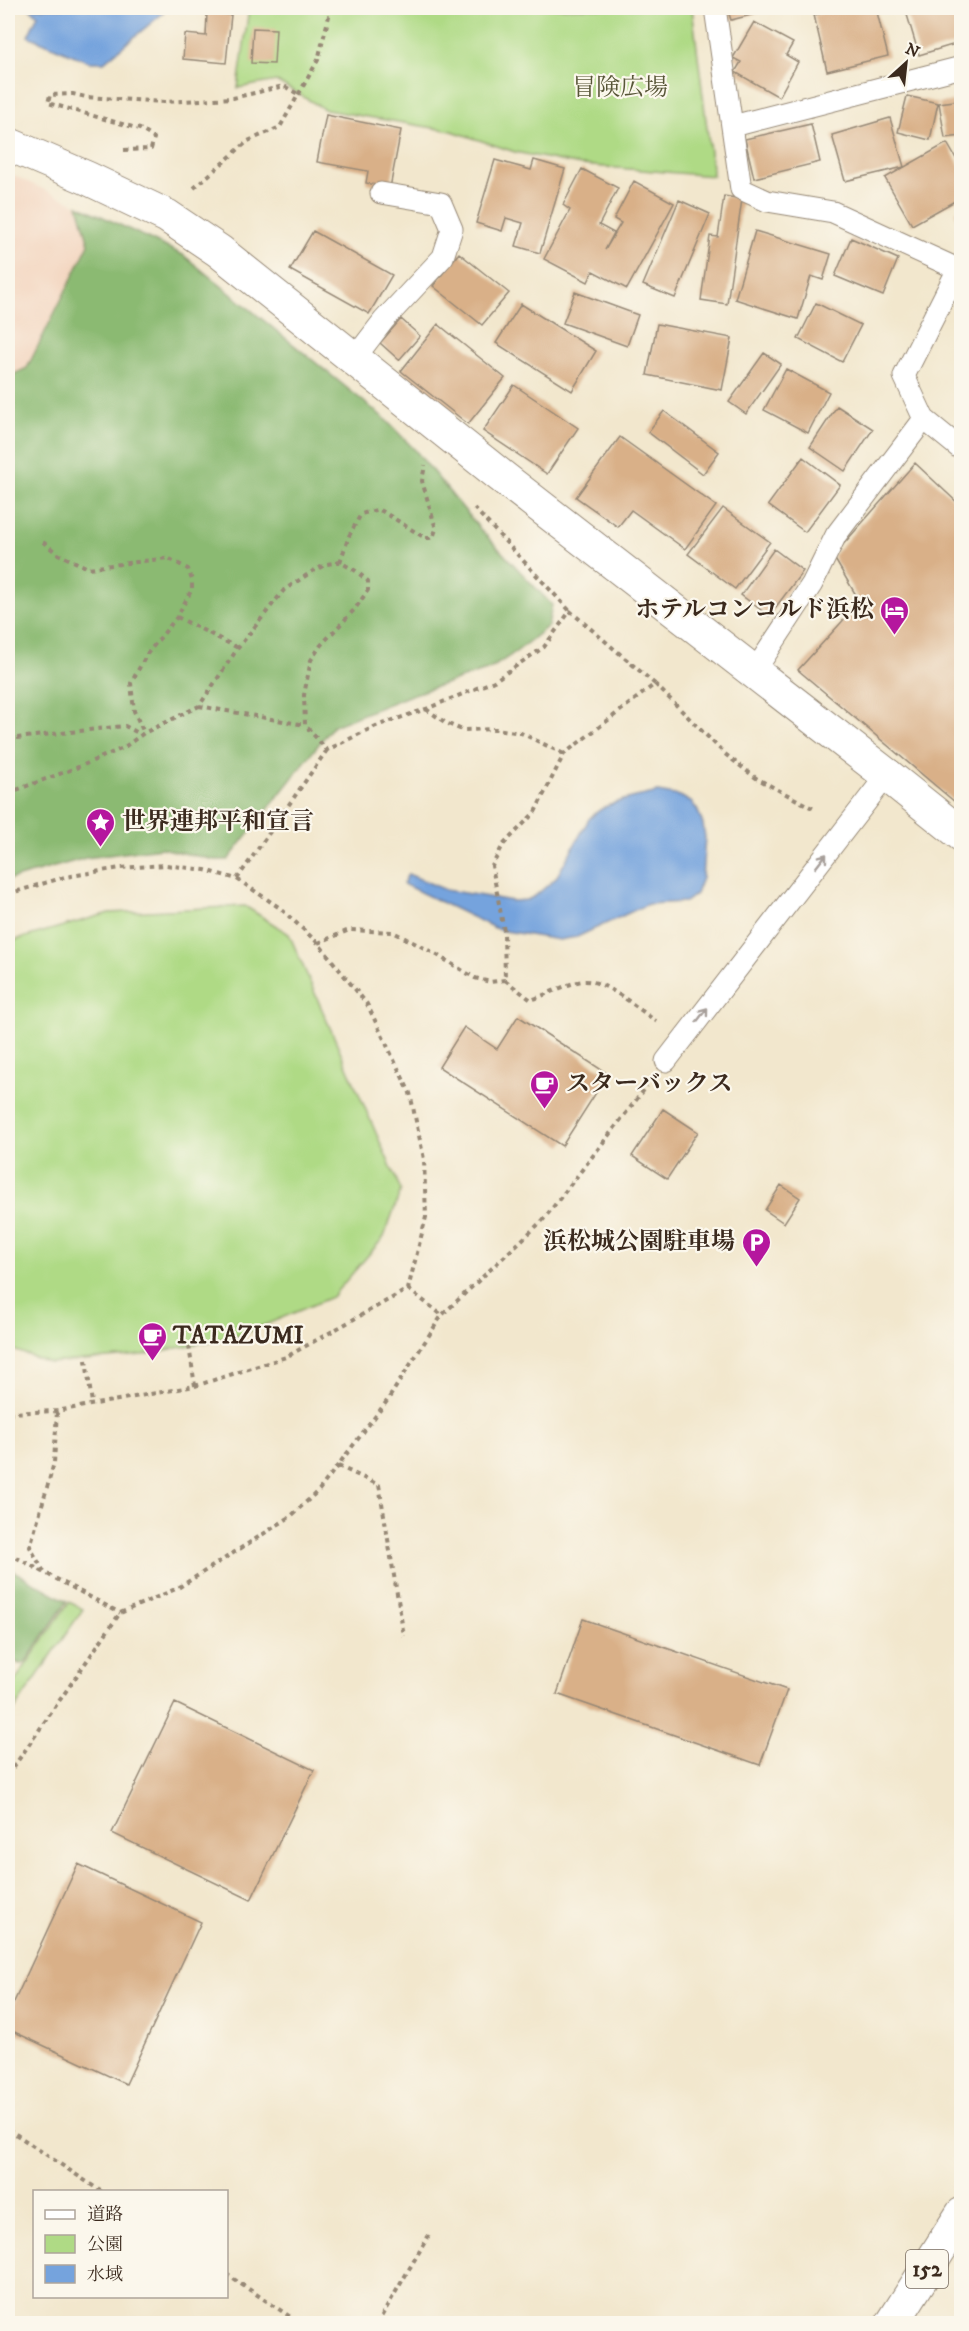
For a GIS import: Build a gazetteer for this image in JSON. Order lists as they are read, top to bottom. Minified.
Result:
{"streets":{"main road":["152"]},"parks":["冒険広場"],"places":{"hotel":["ホテルコンコルド浜松"],"place":["世界連邦平和宣言"],"cafe":["スターバックス","TATAZUMI"],"parking":["浜松城公園駐車場"]},"legend":["道路","公園","水域"],"north":"top right"}
